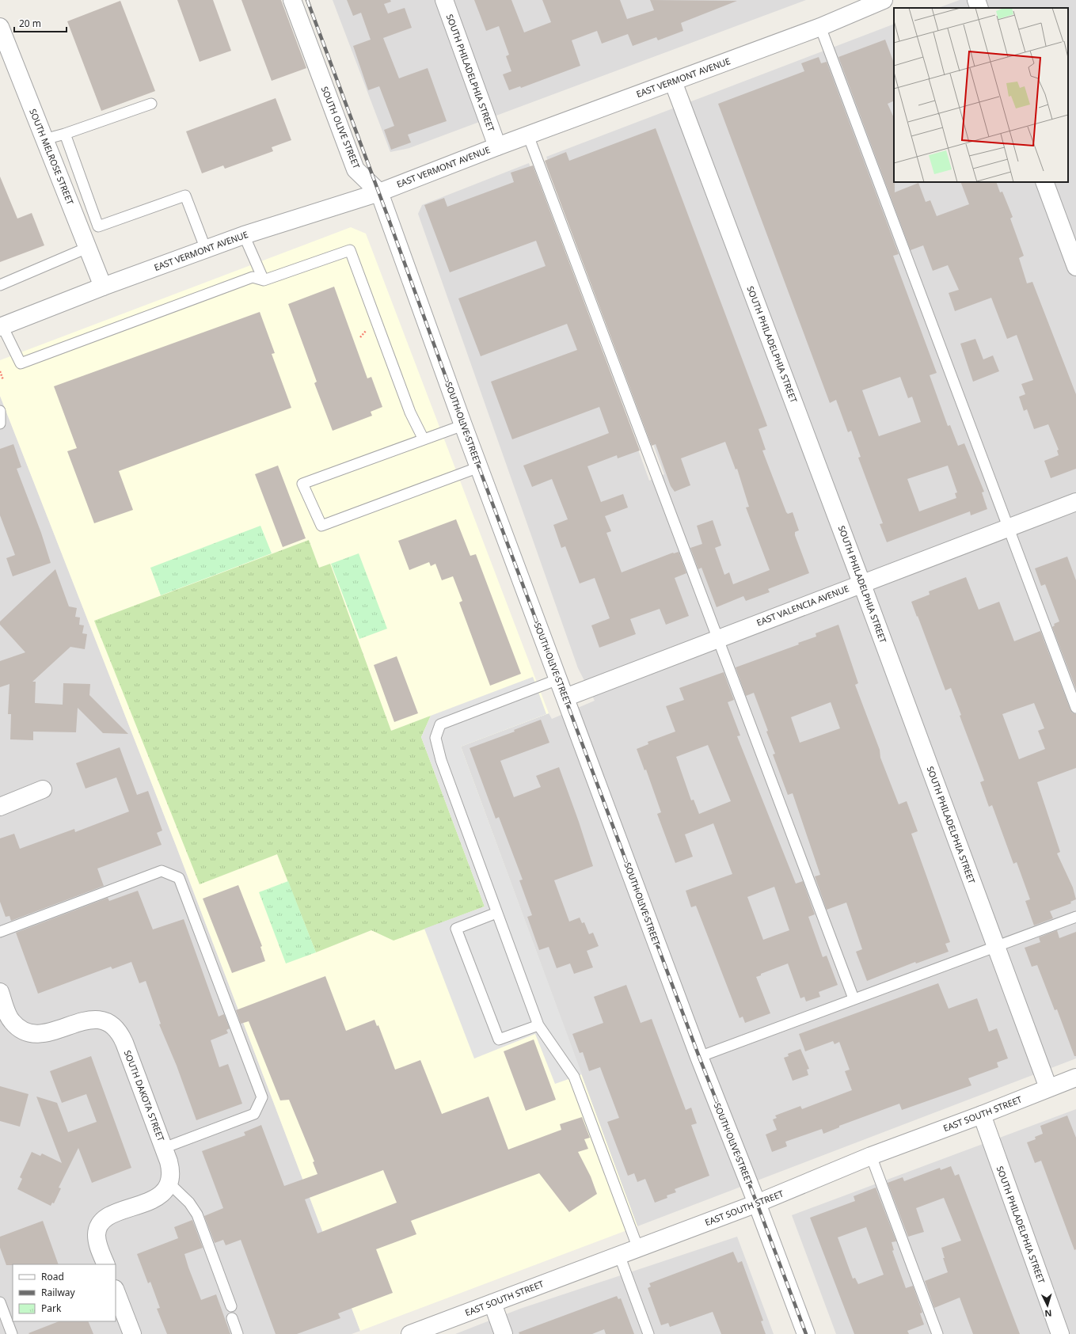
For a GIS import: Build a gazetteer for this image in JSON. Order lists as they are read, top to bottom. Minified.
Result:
{"streets":{"street":["SOUTH PHILADELPHIA STREET","EAST VERMONT AVENUE","SOUTH OLIVE STREET","SOUTH MELROSE STREET","EAST VALENCIA AVENUE","SOUTH DAKOTA STREET","EAST SOUTH STREET"]},"crossings":[["SOUTH PHILADELPHIA STREET","EAST VERMONT AVENUE"],["SOUTH PHILADELPHIA STREET","EAST VALENCIA AVENUE"],["SOUTH PHILADELPHIA STREET","EAST SOUTH STREET"],["EAST VERMONT AVENUE","SOUTH OLIVE STREET"],["EAST VERMONT AVENUE","SOUTH MELROSE STREET"],["SOUTH OLIVE STREET","EAST VALENCIA AVENUE"],["SOUTH OLIVE STREET","EAST SOUTH STREET"]],"legend":["Road","Railway","Park"],"scale_bar":"20 m","north":"bottom"}
